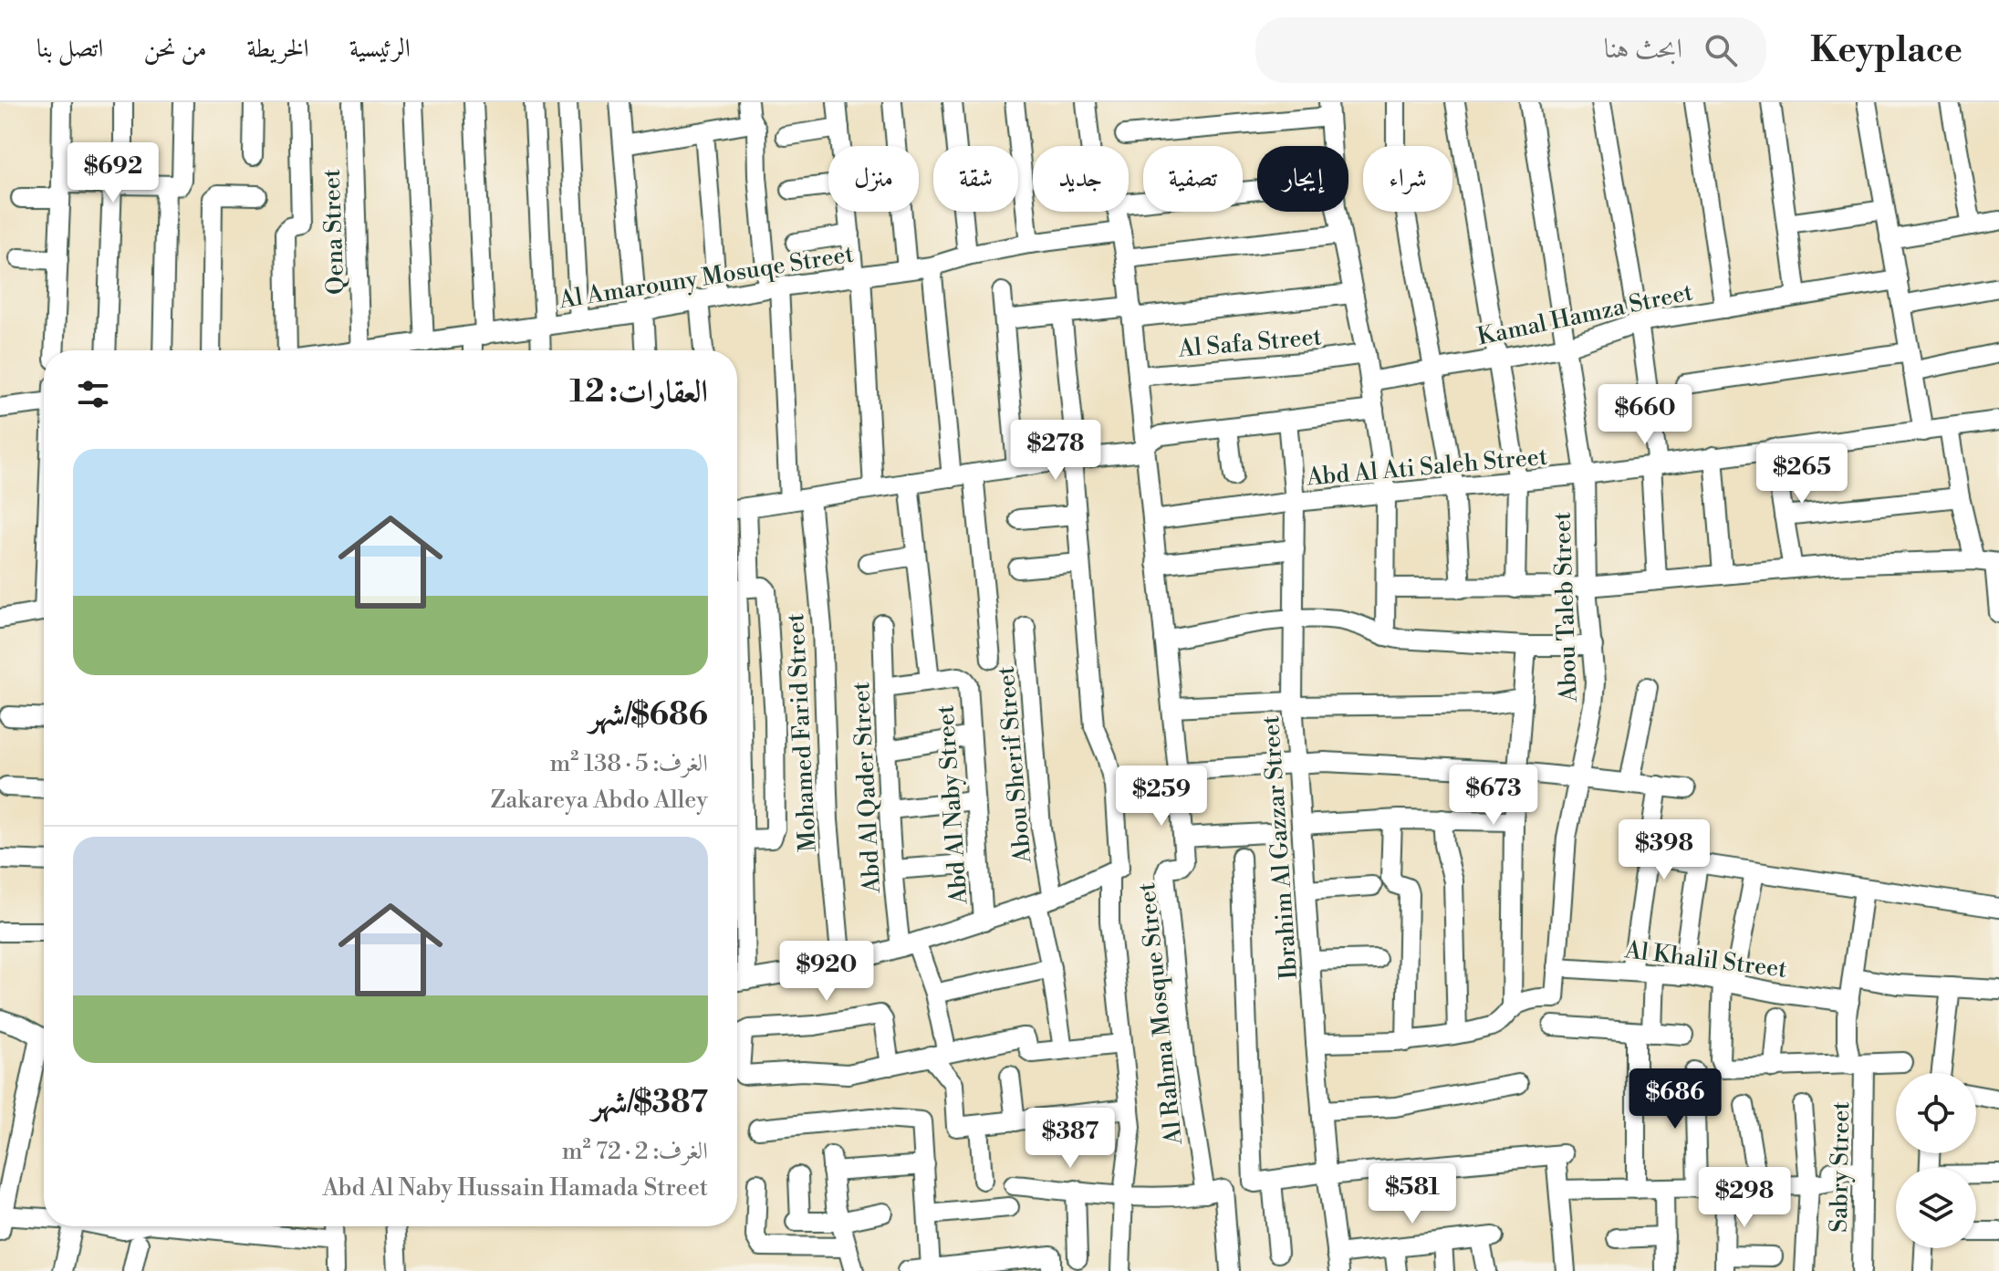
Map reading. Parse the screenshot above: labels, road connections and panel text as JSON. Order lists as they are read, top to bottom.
{
  "streets": {
    "street": [
      "Qena Street",
      "Al Amarouny Mosuqe Street",
      "Kamal Hamza Street",
      "Al Safa Street",
      "Abd Al Ati Saleh Street",
      "Abou Taleb Street",
      "Mohamed Farid Street",
      "Abou Sherif Street",
      "Abd Al Qader Street",
      "Abd Al Naby Street",
      "Ibrahim Al Gazzar Street",
      "Al Khalil Street",
      "Al Rahma Mosque Street",
      "Sabry Street"
    ]
  },
  "crossings": [
    ["Al Amarouny Mosuqe Street", "Al Rahma Mosque Street"],
    ["Kamal Hamza Street", "Abou Taleb Street"],
    ["Al Safa Street", "Al Rahma Mosque Street"],
    ["Abd Al Ati Saleh Street", "Abou Taleb Street"],
    ["Abd Al Ati Saleh Street", "Ibrahim Al Gazzar Street"],
    ["Abd Al Ati Saleh Street", "Al Rahma Mosque Street"],
    ["Abou Taleb Street", "Al Khalil Street"],
    ["Abd Al Qader Street", "Abd Al Naby Street"],
    ["Al Khalil Street", "Sabry Street"]
  ],
  "page": {
    "header": "Keyplace",
    "search": "ابحث هنا",
    "nav": [
      "الرئيسية",
      "الخريطة",
      "من نحن",
      "اتصل بنا"
    ],
    "price": [
      "$692",
      "$660",
      "$278",
      "$265",
      "$673",
      "$259",
      "$398",
      "$920",
      "$686",
      "$387",
      "$581",
      "$298"
    ],
    "chip": [
      "شراء",
      "إيجار",
      "تصفية",
      "جديد",
      "شقة",
      "منزل"
    ],
    "heading": "العقارات: 12",
    "list": [
      {
        "name": "$686/شهر",
        "note": "الغرف: 5 · 138 m² · Zakareya Abdo Alley"
      },
      {
        "name": "$387/شهر",
        "note": "الغرف: 2 · 72 m² · Abd Al Naby Hussain Hamada Street"
      }
    ]
  }
}
